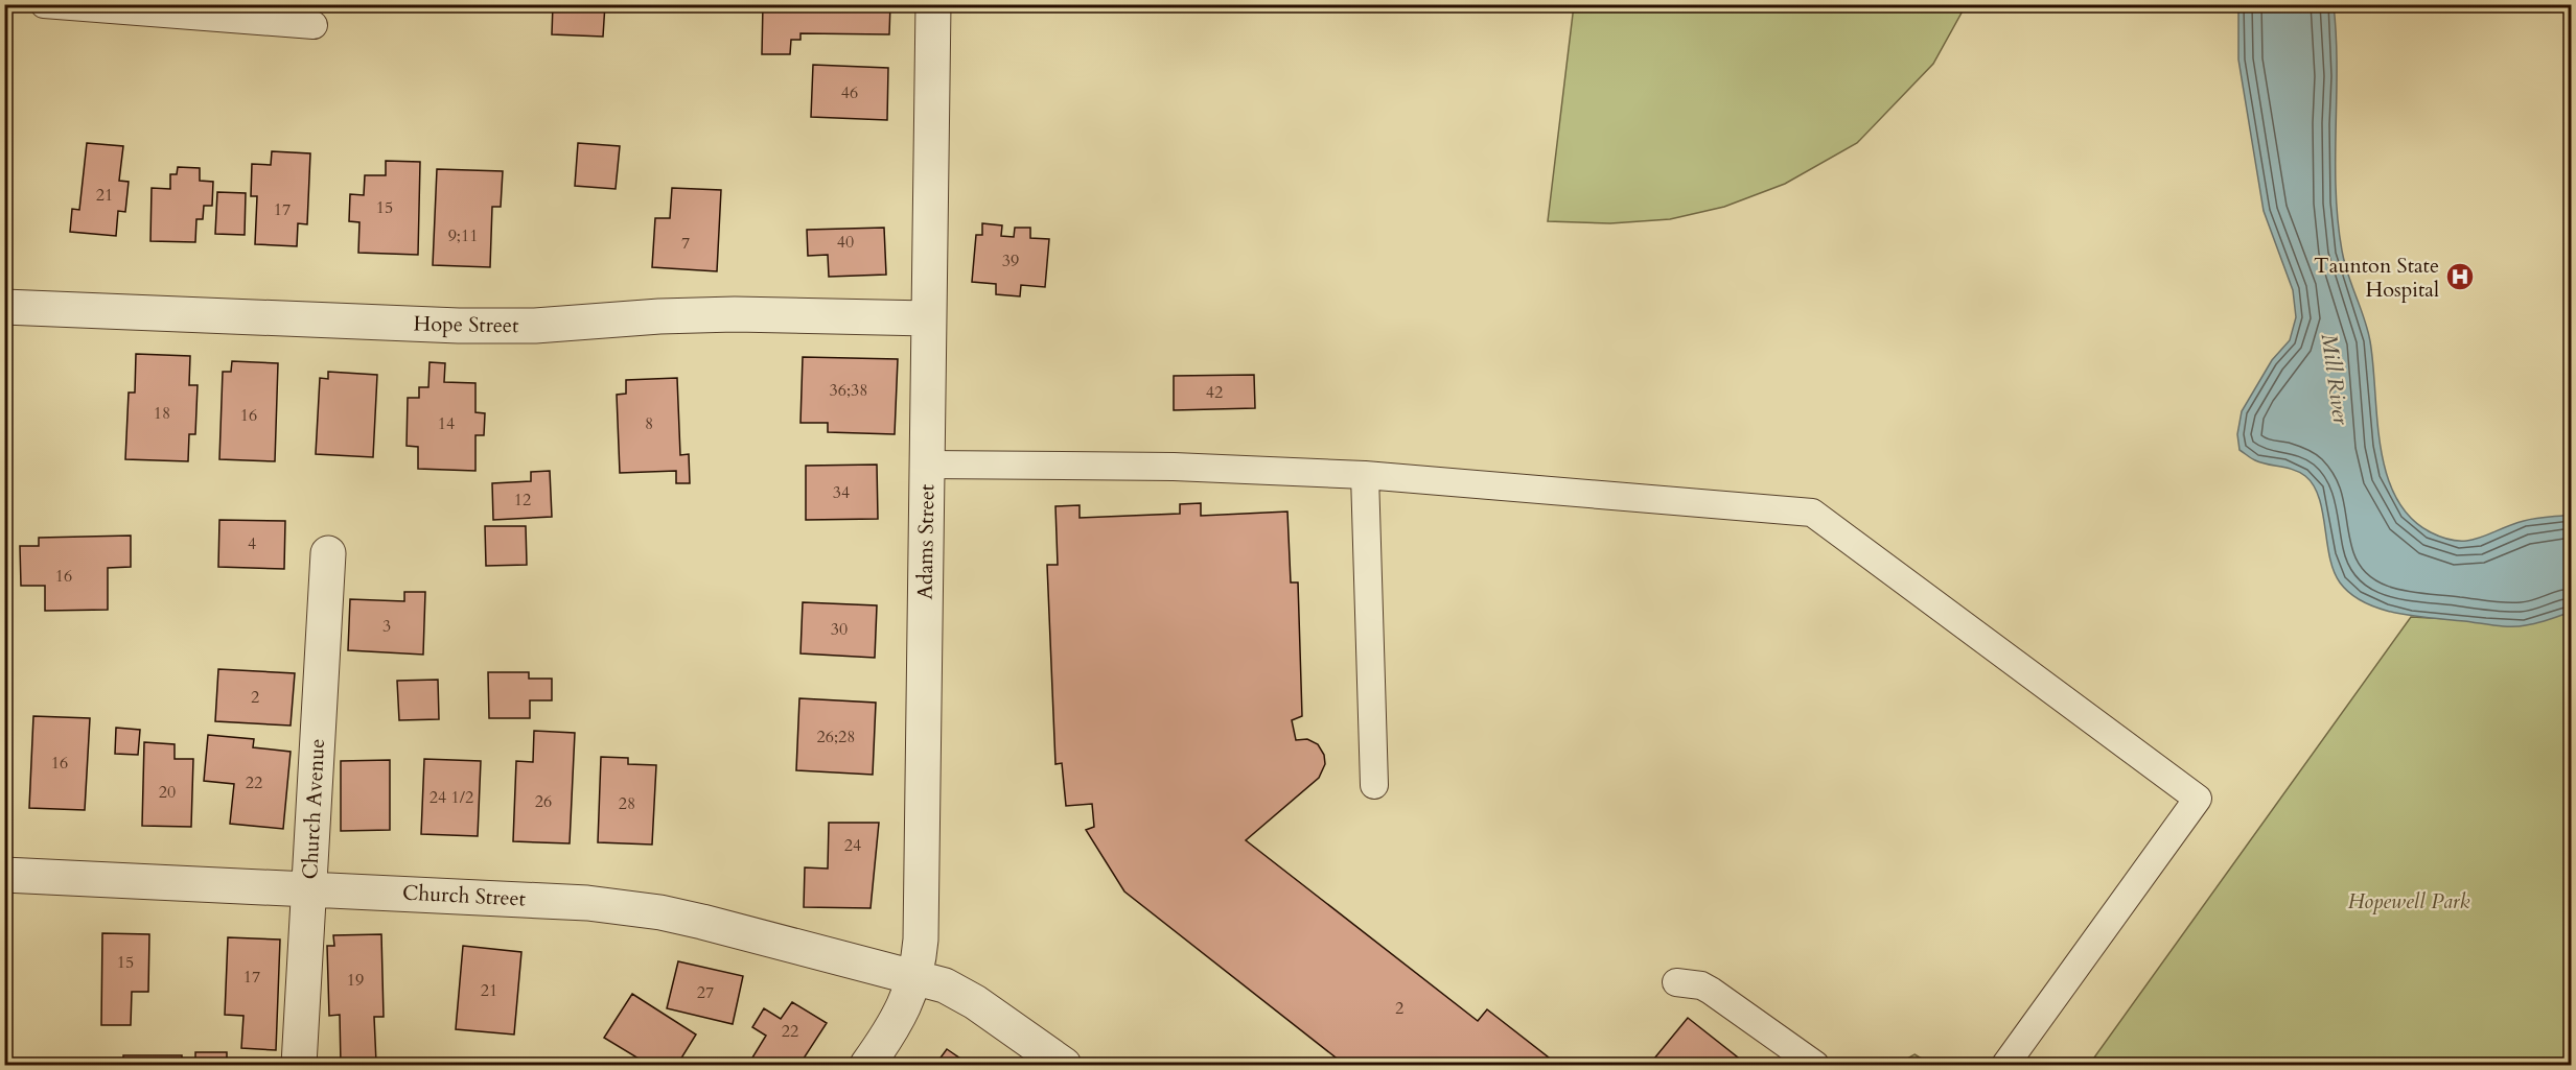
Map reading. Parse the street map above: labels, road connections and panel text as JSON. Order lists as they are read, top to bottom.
{
  "streets": {
    "street": [
      "Hope Street",
      "Adams Street",
      "Church Avenue",
      "Church Street"
    ]
  },
  "crossings": [
    ["Hope Street", "Adams Street"],
    ["Adams Street", "Church Street"],
    ["Church Avenue", "Church Street"]
  ],
  "water": ["Mill River"],
  "parks": ["Hopewell Park"],
  "places": {
    "hospital": ["Taunton State Hospital"]
  },
  "house_numbers": [
    "46",
    "21",
    "15",
    "17",
    "9;11",
    "40",
    "7",
    "39",
    "36;38",
    "42",
    "18",
    "16",
    "14",
    "8",
    "34",
    "12",
    "4",
    "16",
    "3",
    "30",
    "2",
    "26;28",
    "16",
    "22",
    "20",
    "24 1/2",
    "26",
    "28",
    "24",
    "15",
    "17",
    "19",
    "21",
    "27",
    "2",
    "22"
  ]
}
